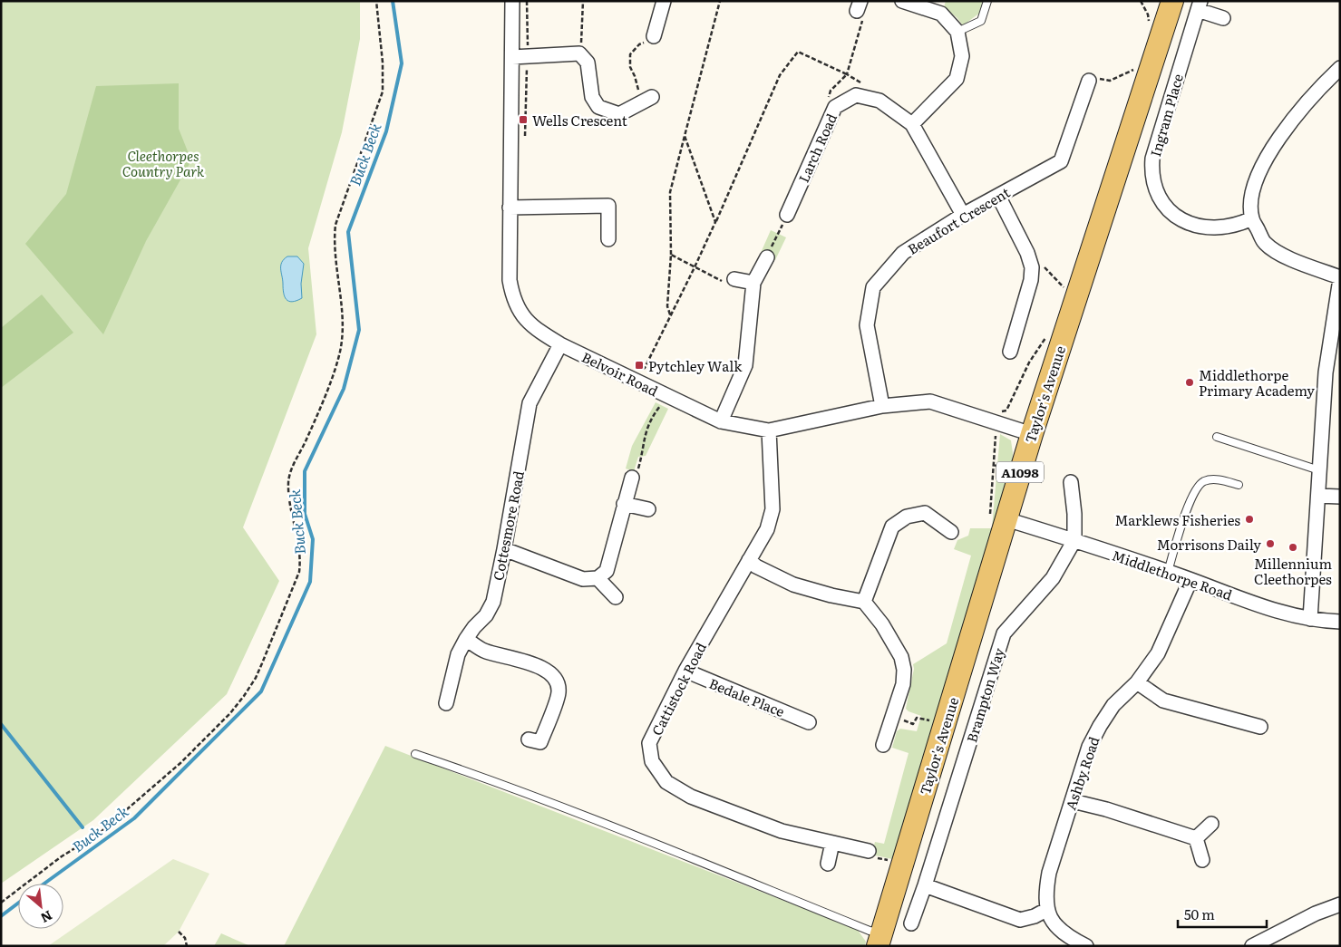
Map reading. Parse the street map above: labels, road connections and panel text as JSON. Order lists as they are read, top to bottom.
{
  "streets": {
    "main road": ["Taylor's Avenue", "A1098"],
    "street": [
      "Ingram Place",
      "Larch Road",
      "Beaufort Crescent",
      "Belvoir Road",
      "Cottesmore Road",
      "Middlethorpe Road",
      "Cattistock Road",
      "Brampton Way",
      "Bedale Place",
      "Ashby Road"
    ]
  },
  "crossings": [
    ["Larch Road", "Beaufort Crescent"],
    ["Beaufort Crescent", "Belvoir Road"],
    ["Belvoir Road", "Taylor's Avenue"],
    ["Belvoir Road", "Cottesmore Road"],
    ["Belvoir Road", "Cattistock Road"],
    ["Taylor's Avenue", "Middlethorpe Road"],
    ["Middlethorpe Road", "Brampton Way"],
    ["Middlethorpe Road", "Ashby Road"],
    ["Cattistock Road", "Bedale Place"]
  ],
  "water": ["Buck Beck"],
  "parks": ["Cleethorpes Country Park"],
  "places": {
    "transit": ["Wells Crescent", "Pytchley Walk"],
    "other": [
      "Middlethorpe Primary Academy",
      "Marklews Fisheries",
      "Morrisons Daily",
      "Millennium Cleethorpes"
    ]
  },
  "scale_bar": "50 m",
  "north": "bottom right"
}
